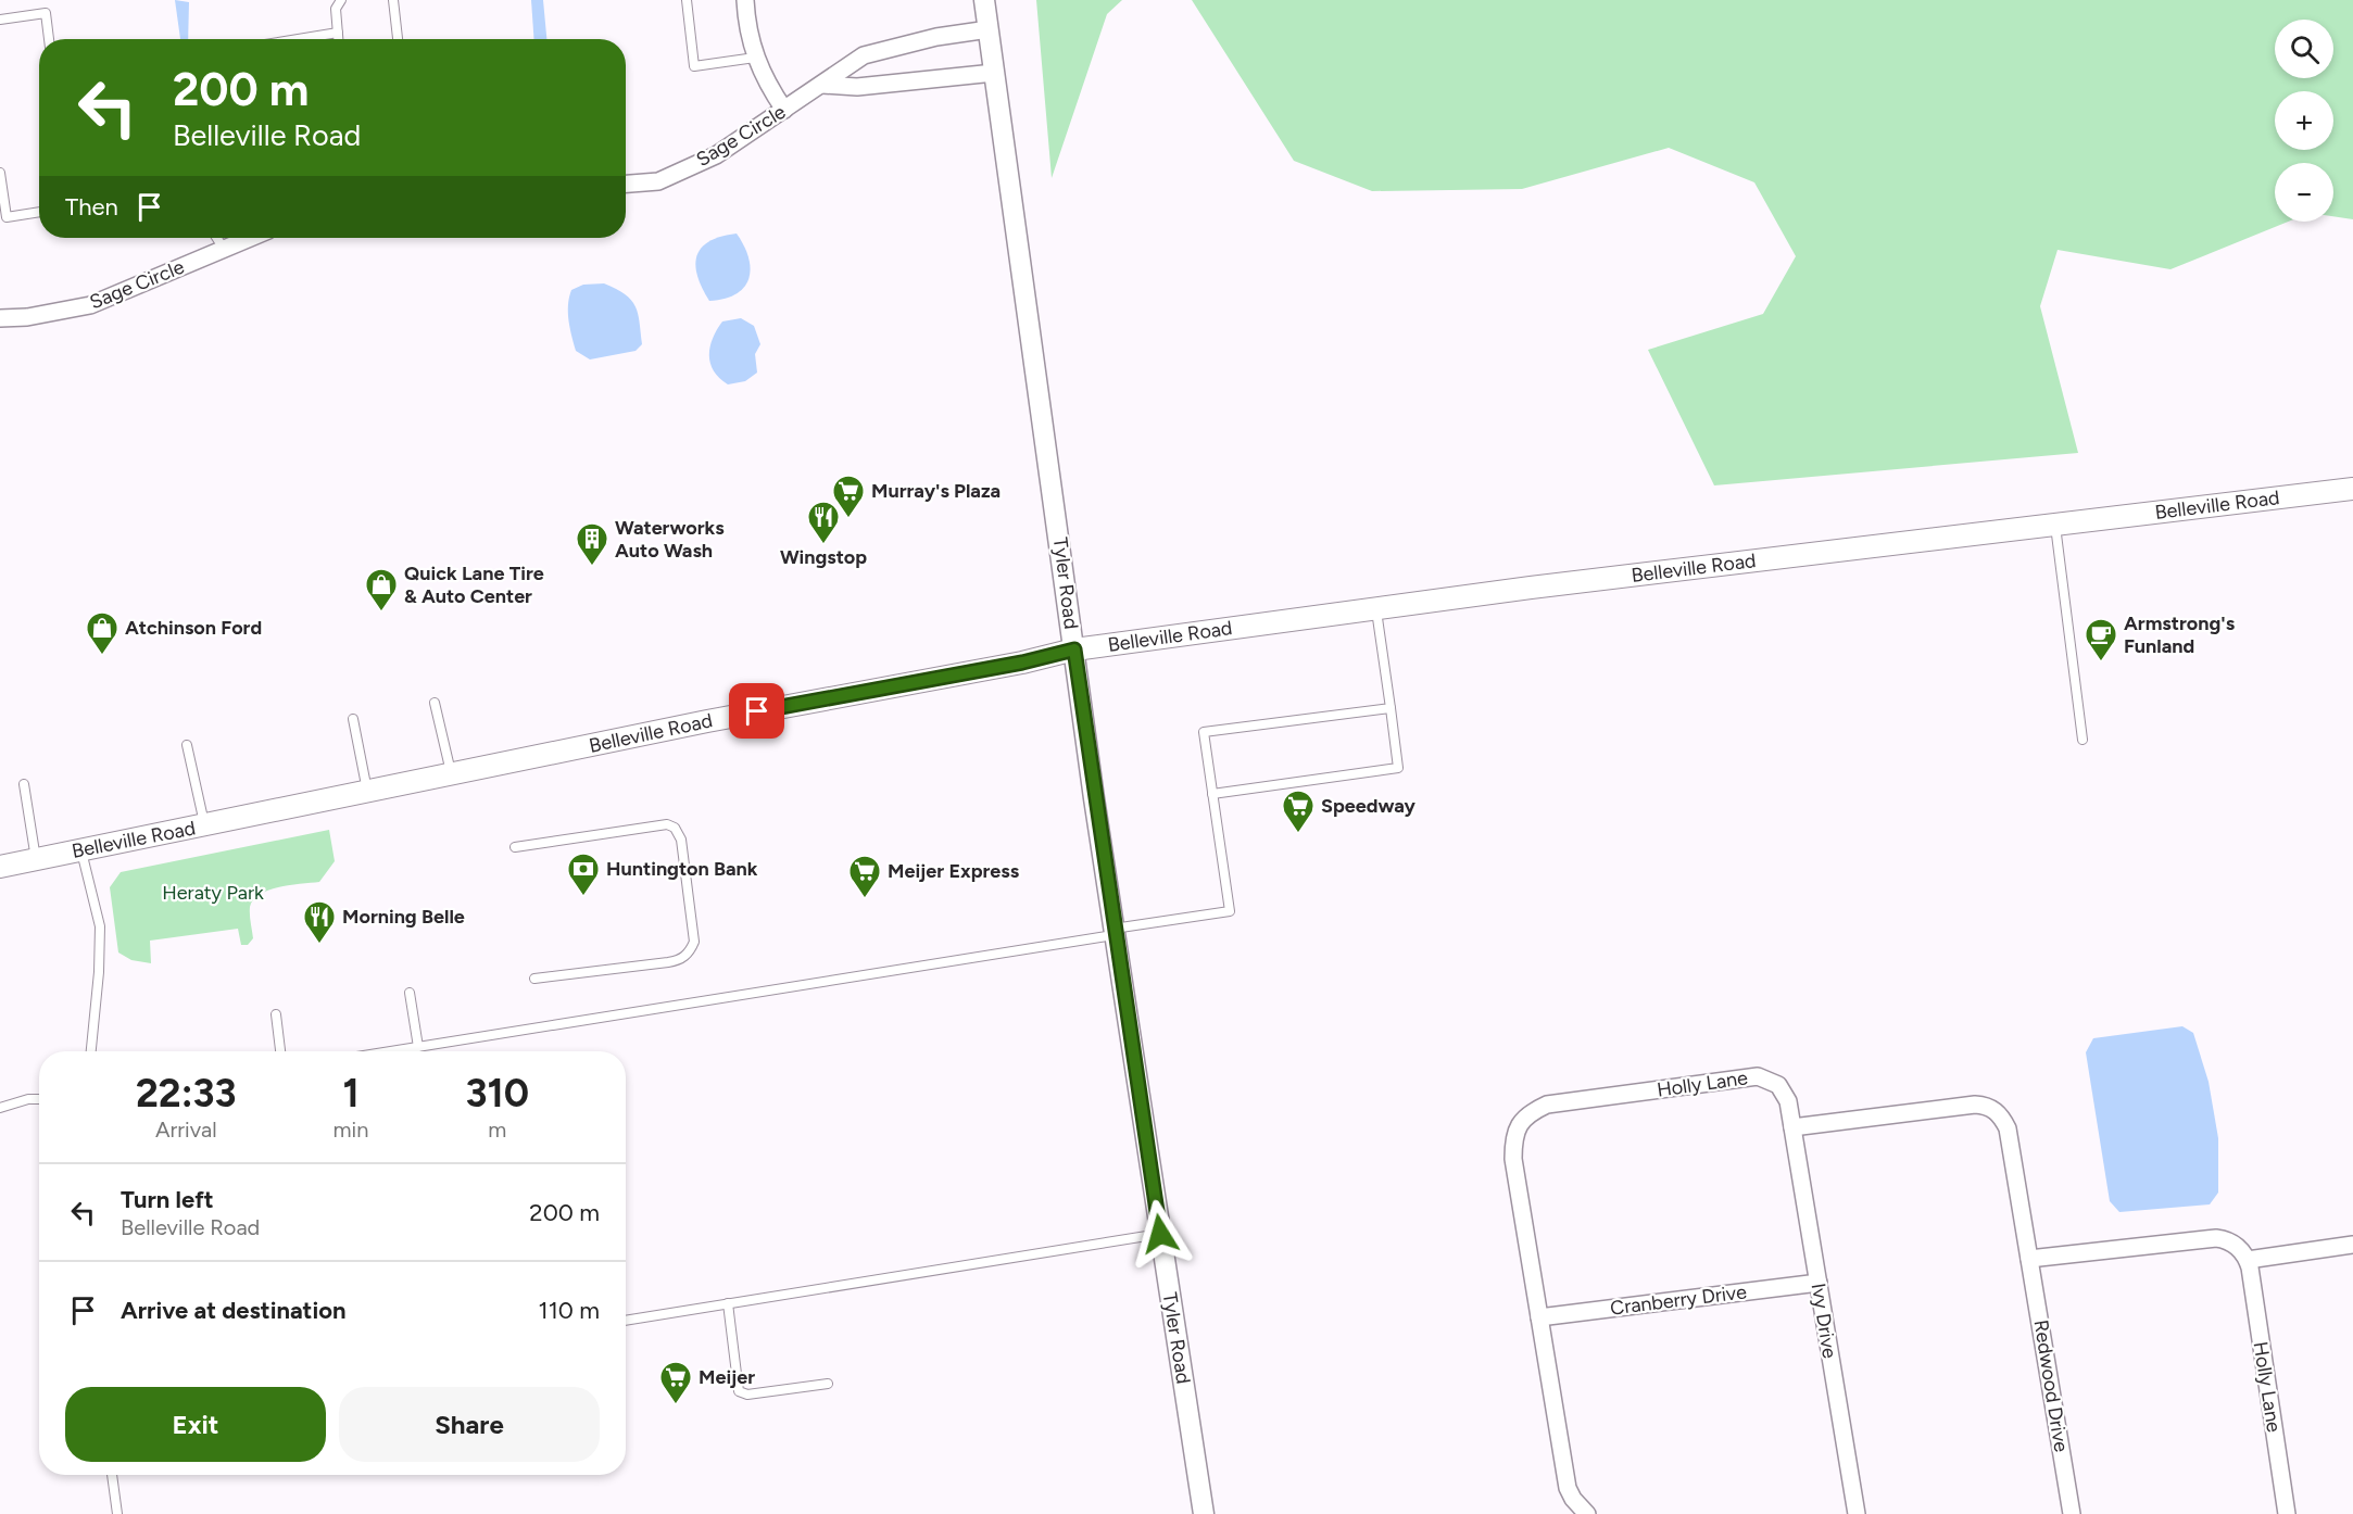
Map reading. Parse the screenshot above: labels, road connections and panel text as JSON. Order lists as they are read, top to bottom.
{
  "streets": {
    "main road": ["Belleville Road"],
    "street": [
      "Sage Circle",
      "Tyler Road",
      "Holly Lane",
      "Cranberry Drive",
      "Ivy Drive",
      "Redwood Drive"
    ]
  },
  "crossings": [
    ["Sage Circle", "Tyler Road"],
    ["Belleville Road", "Tyler Road"],
    ["Holly Lane", "Cranberry Drive"],
    ["Holly Lane", "Ivy Drive"],
    ["Cranberry Drive", "Ivy Drive"]
  ],
  "parks": ["Heraty Park"],
  "places": {
    "supermarket": [
      "Murray's Plaza",
      "Speedway",
      "Meijer Express",
      "Meijer"
    ],
    "restaurant": ["Wingstop", "Morning Belle"],
    "building": ["Waterworks Auto Wash"],
    "shop": ["Quick Lane Tire & Auto Center", "Atchinson Ford"],
    "cafe": ["Armstrong's Funland"],
    "bank": ["Huntington Bank"]
  },
  "page": {
    "map_buttons": ["+", "−"],
    "turn": ["200 m", "Belleville Road"],
    "then": "Then",
    "eta": [
      "22:33",
      "Arrival",
      "1",
      "min",
      "310",
      "m"
    ],
    "list": [
      {
        "name": "Turn left",
        "note": "Belleville Road",
        "value": "200 m"
      },
      {
        "name": "Arrive at destination",
        "value": "110 m"
      }
    ],
    "buttons": ["Exit", "Share"]
  }
}
